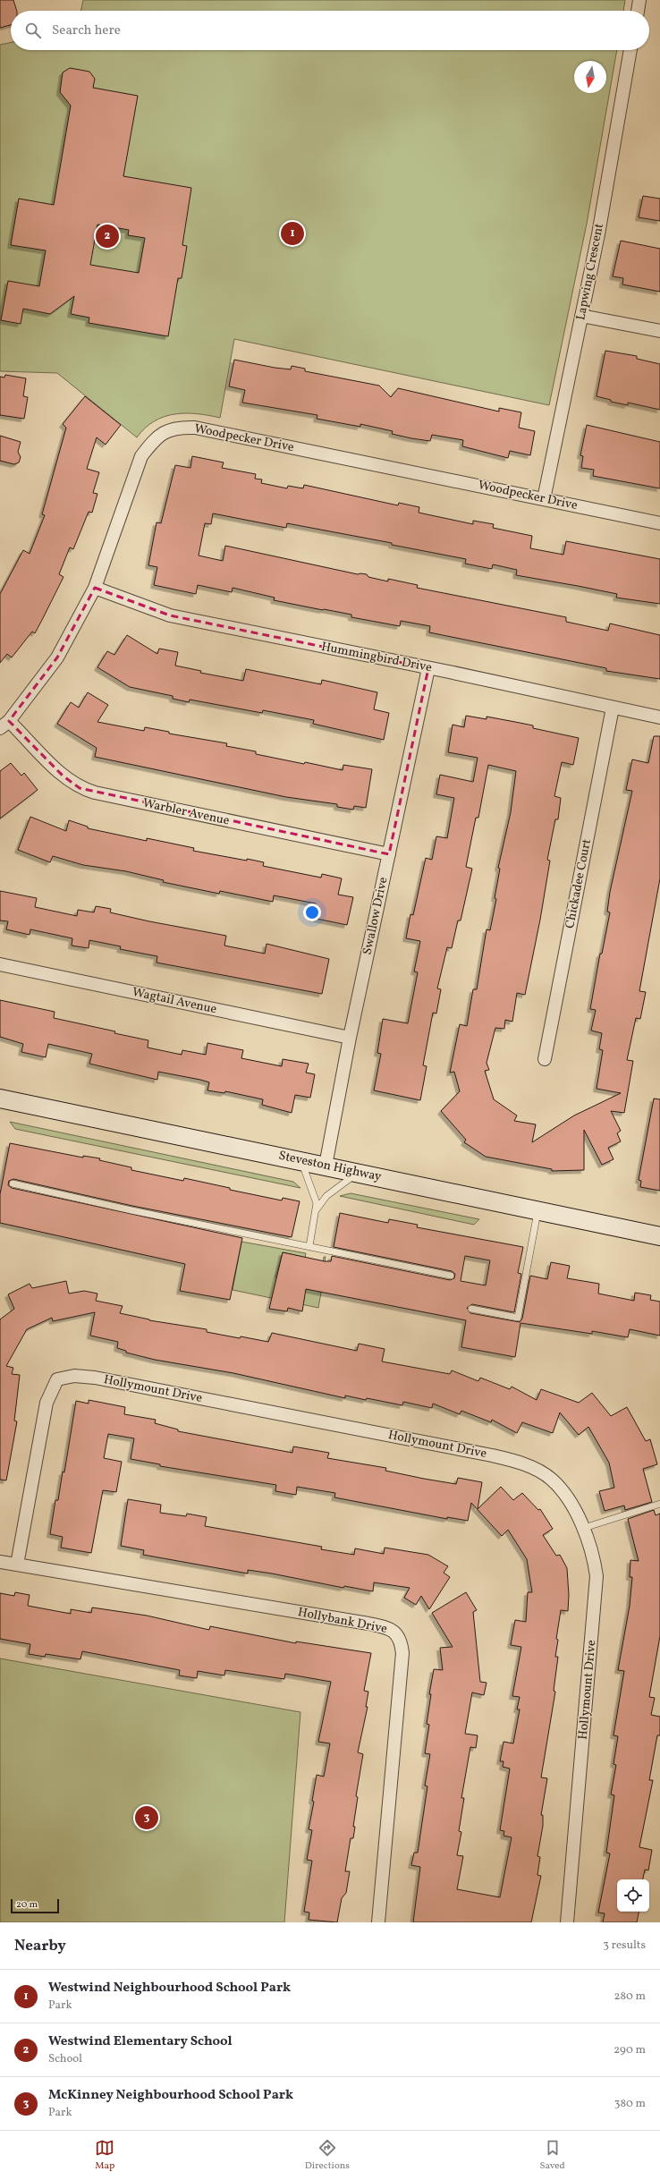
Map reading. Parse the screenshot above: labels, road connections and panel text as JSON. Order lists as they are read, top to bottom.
{
  "streets": {
    "main road": ["Steveston Highway"],
    "street": [
      "Lapwing Crescent",
      "Woodpecker Drive",
      "Hummingbird Drive",
      "Warbler Avenue",
      "Chickadee Court",
      "Swallow Drive",
      "Wagtail Avenue",
      "Hollymount Drive",
      "Hollybank Drive"
    ]
  },
  "crossings": [
    ["Lapwing Crescent", "Woodpecker Drive"],
    ["Woodpecker Drive", "Hummingbird Drive"],
    ["Woodpecker Drive", "Warbler Avenue"],
    ["Hummingbird Drive", "Chickadee Court"],
    ["Hummingbird Drive", "Swallow Drive"],
    ["Warbler Avenue", "Swallow Drive"],
    ["Swallow Drive", "Wagtail Avenue"],
    ["Swallow Drive", "Steveston Highway"],
    ["Hollymount Drive", "Hollybank Drive"]
  ],
  "scale_bar": "20 m",
  "north": "bottom",
  "page": {
    "search": "Search here",
    "pins": ["1", "2", "3"],
    "scale": "20 m",
    "heading": ["Nearby", "3 results"],
    "list": [
      {
        "mark": "1",
        "name": "Westwind Neighbourhood School Park",
        "note": "Park",
        "value": "280 m"
      },
      {
        "mark": "2",
        "name": "Westwind Elementary School",
        "note": "School",
        "value": "290 m"
      },
      {
        "mark": "3",
        "name": "McKinney Neighbourhood School Park",
        "note": "Park",
        "value": "380 m"
      }
    ],
    "nav": ["Map", "Directions", "Saved"]
  }
}
